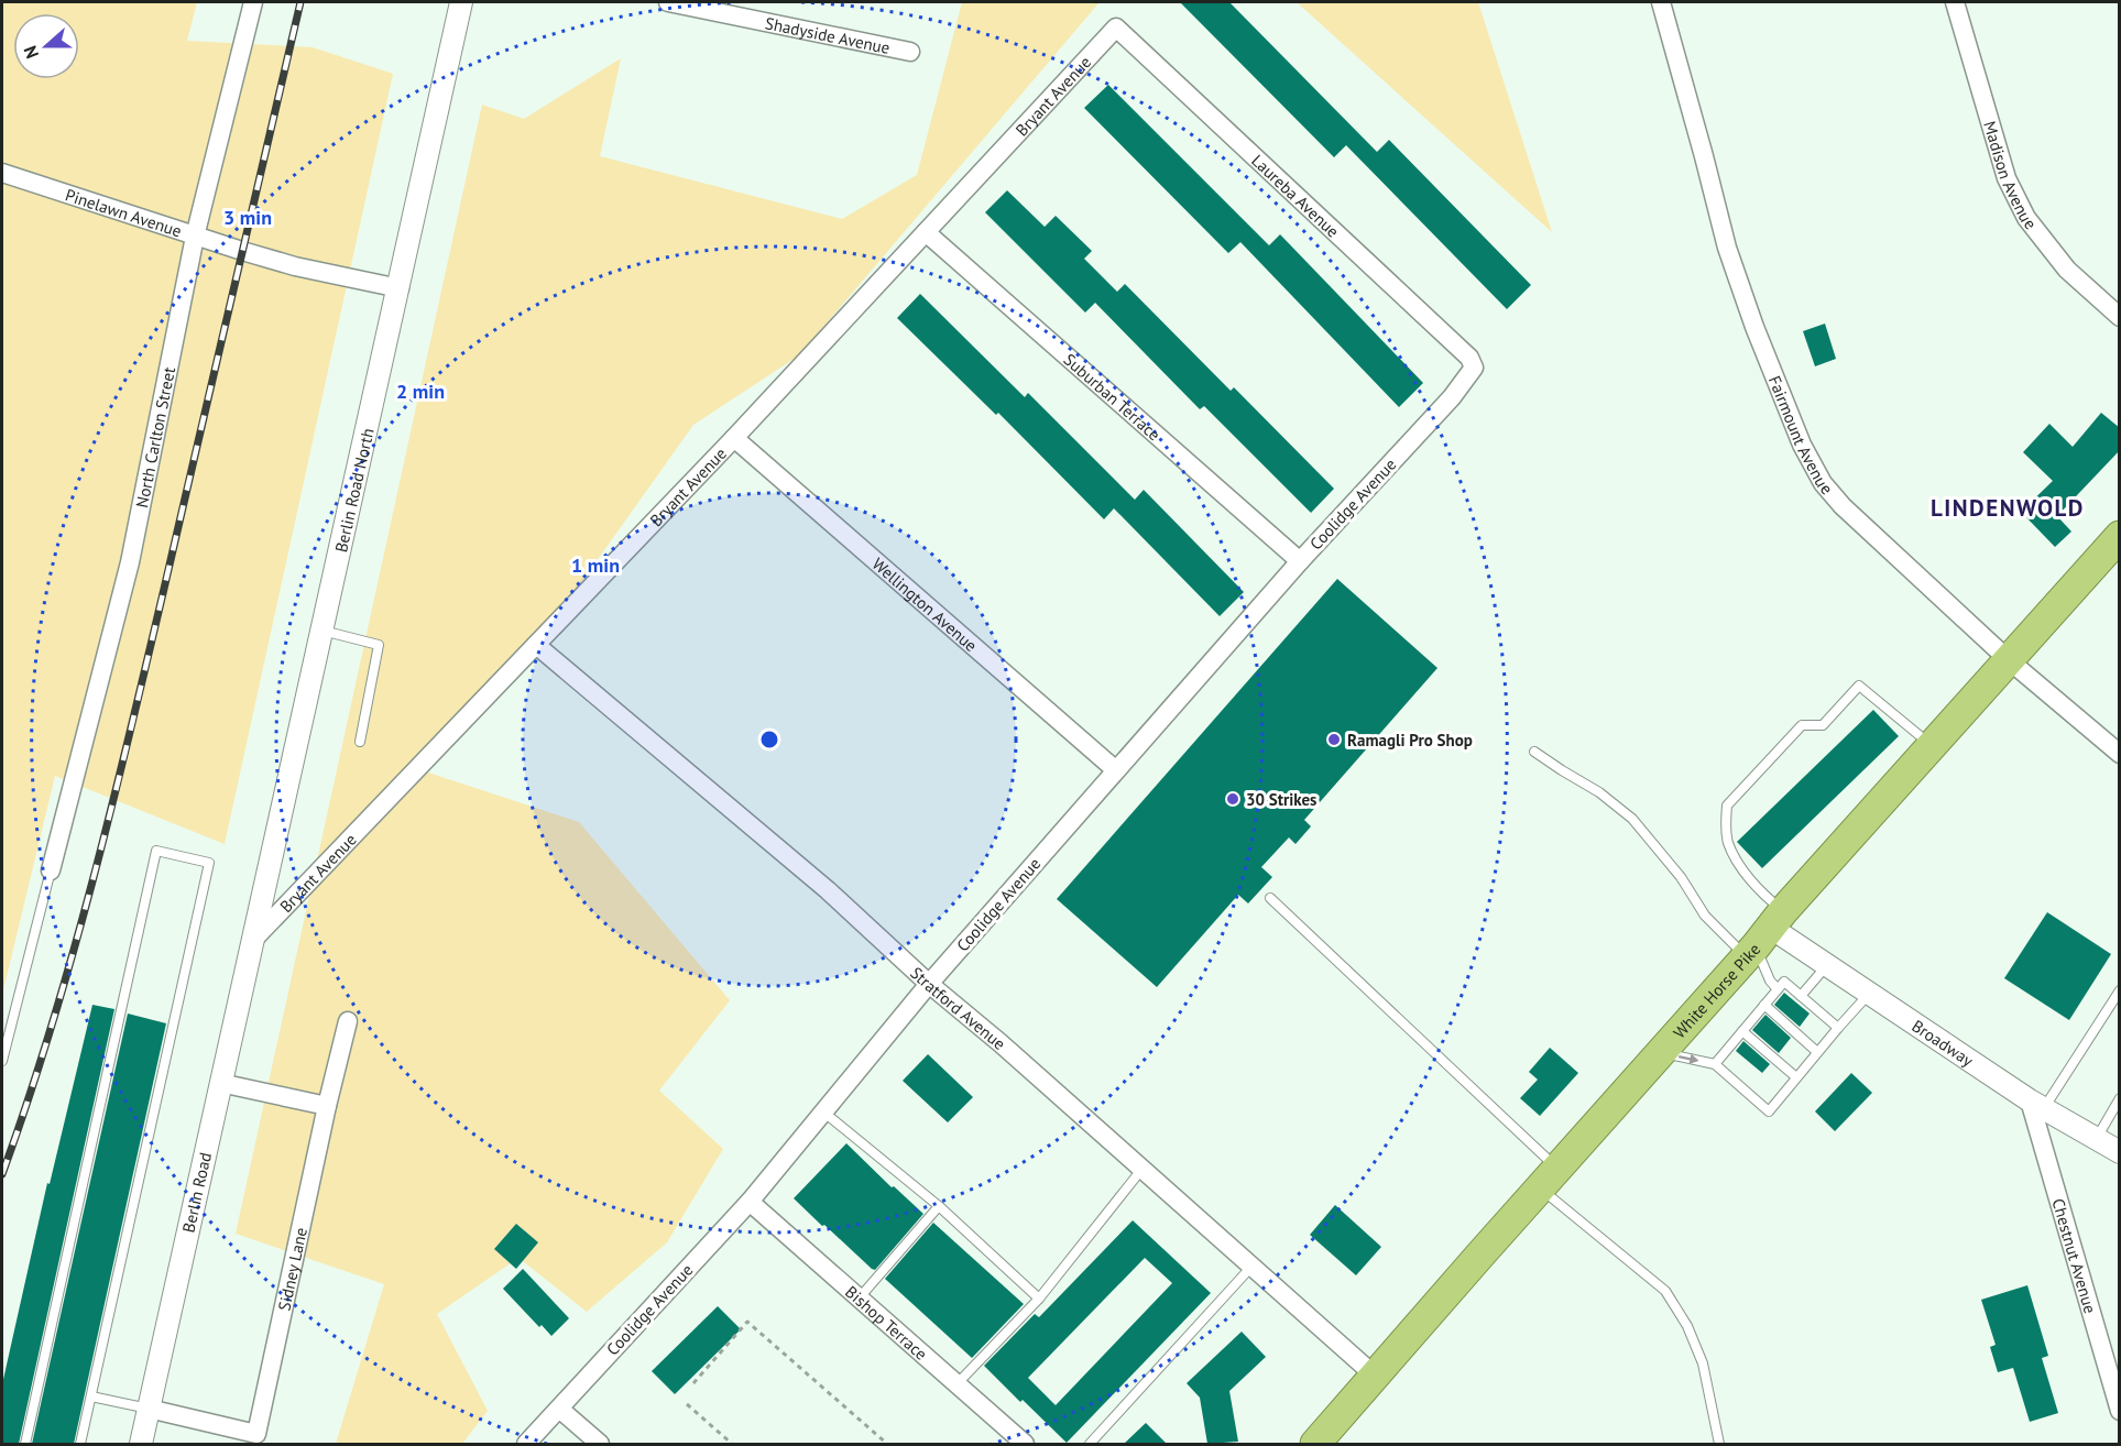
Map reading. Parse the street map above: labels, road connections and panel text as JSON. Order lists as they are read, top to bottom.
{
  "streets": {
    "highway": ["White Horse Pike"],
    "street": [
      "Shadyside Avenue",
      "Bryant Avenue",
      "Madison Avenue",
      "Laureba Avenue",
      "Pinelawn Avenue",
      "Suburban Terrace",
      "Fairmount Avenue",
      "North Carlton Street",
      "Berlin Road North",
      "Coolidge Avenue",
      "Wellington Avenue",
      "Stratford Avenue",
      "Broadway",
      "Berlin Road",
      "Chestnut Avenue",
      "Sidney Lane",
      "Bishop Terrace"
    ]
  },
  "crossings": [
    ["Bryant Avenue", "Laureba Avenue"],
    ["Bryant Avenue", "Suburban Terrace"],
    ["Bryant Avenue", "Berlin Road North"],
    ["Bryant Avenue", "Wellington Avenue"],
    ["Bryant Avenue", "Stratford Avenue"],
    ["Bryant Avenue", "Berlin Road"],
    ["Laureba Avenue", "Coolidge Avenue"],
    ["Pinelawn Avenue", "North Carlton Street"],
    ["Pinelawn Avenue", "Berlin Road North"],
    ["Suburban Terrace", "Coolidge Avenue"],
    ["Fairmount Avenue", "White Horse Pike"],
    ["Berlin Road North", "Berlin Road"],
    ["Coolidge Avenue", "Wellington Avenue"],
    ["Coolidge Avenue", "Stratford Avenue"],
    ["Coolidge Avenue", "Bishop Terrace"],
    ["White Horse Pike", "Stratford Avenue"],
    ["White Horse Pike", "Broadway"],
    ["Broadway", "Chestnut Avenue"],
    ["Berlin Road", "Sidney Lane"]
  ],
  "districts": ["LINDENWOLD"],
  "places": ["Ramagli Pro Shop", "30 Strikes"],
  "north": "left",
  "rings": ["3 min", "2 min", "1 min"]
}
